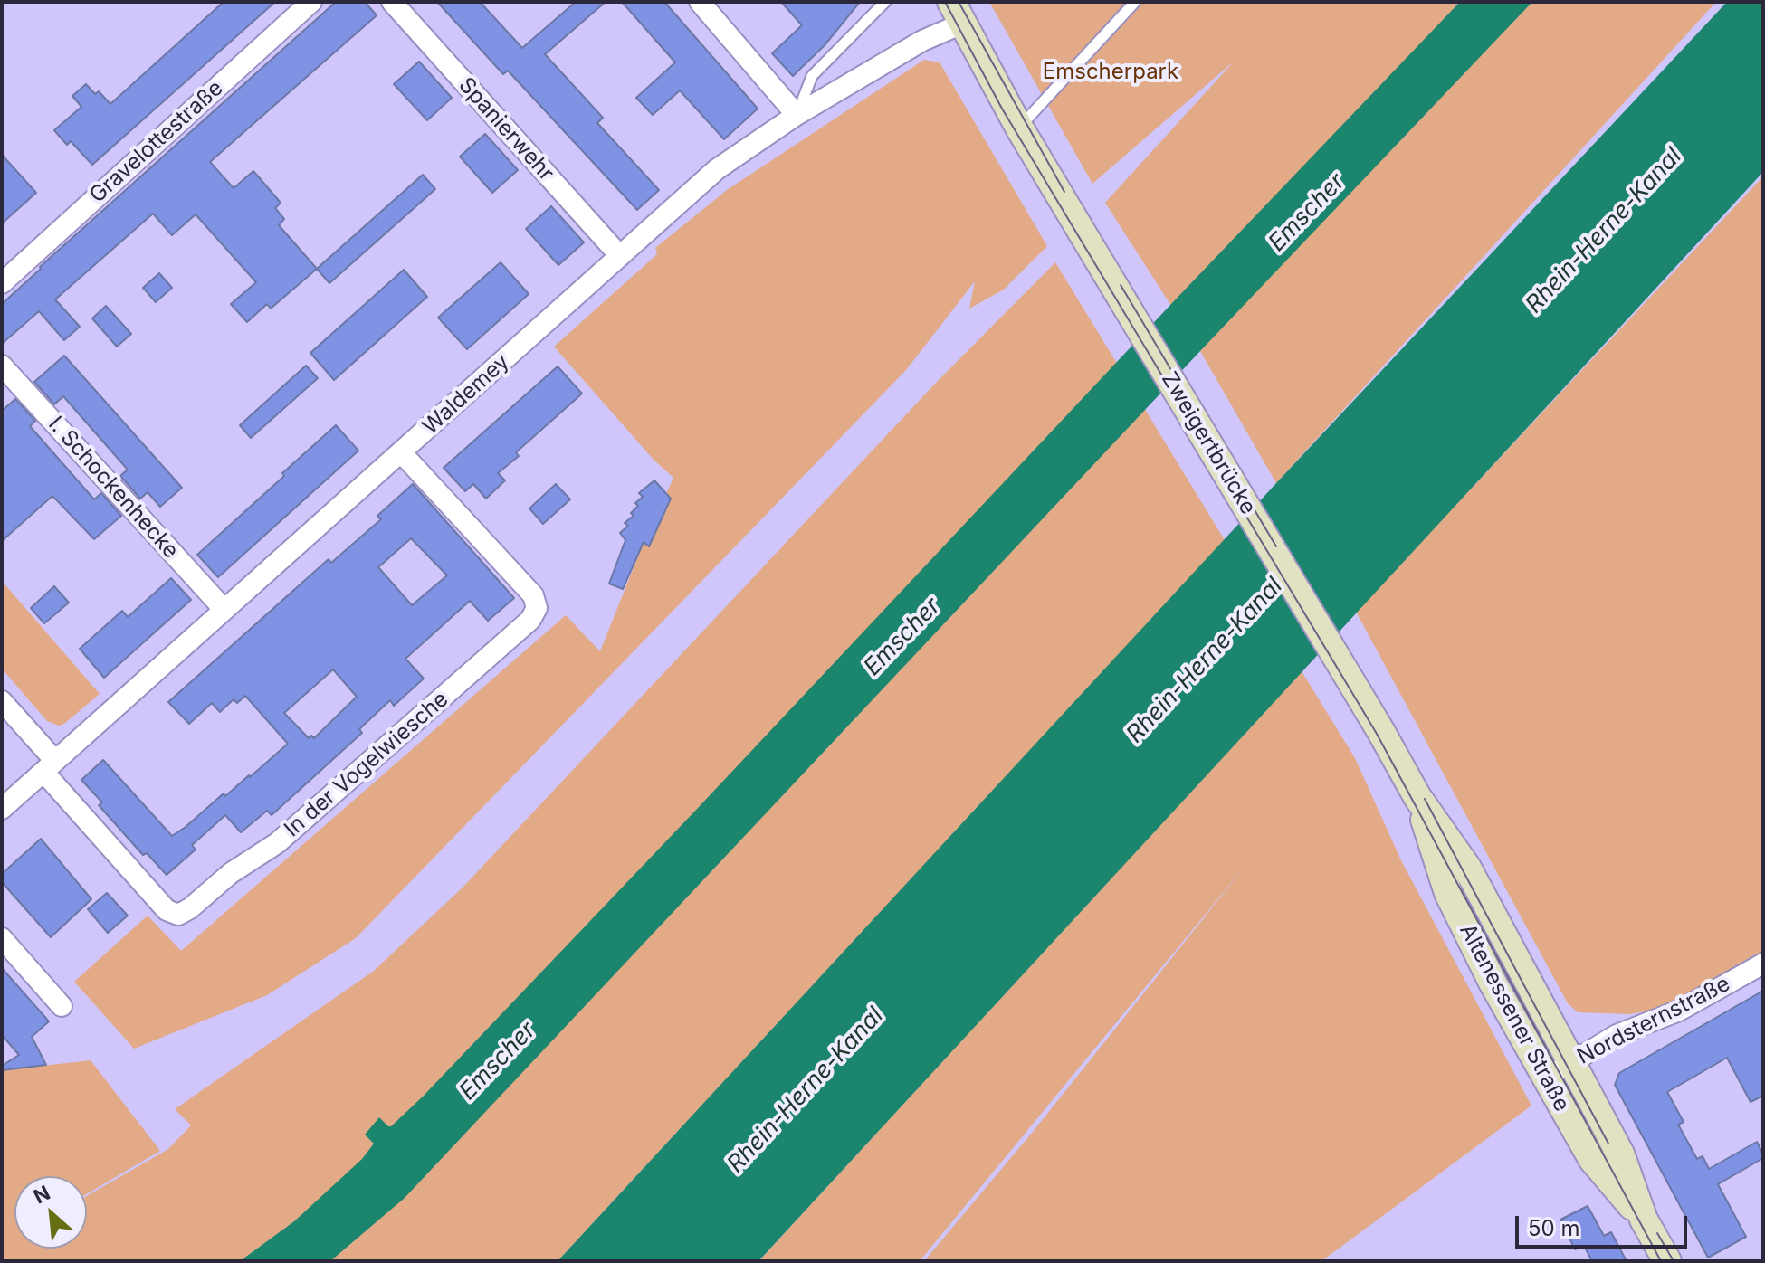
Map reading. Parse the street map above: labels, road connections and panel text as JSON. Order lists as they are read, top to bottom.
{
  "streets": {
    "main road": ["Zweigertbrücke", "Altenessener Straße"],
    "street": [
      "Spanierwehr",
      "Gravelottestraße",
      "Waldemey",
      "I. Schockenhecke",
      "In der Vogelwiesche",
      "Nordsternstraße"
    ]
  },
  "crossings": [
    ["Spanierwehr", "Waldemey"],
    ["Waldemey", "I. Schockenhecke"],
    ["Waldemey", "In der Vogelwiesche"],
    ["Zweigertbrücke", "Altenessener Straße"],
    ["Altenessener Straße", "Nordsternstraße"]
  ],
  "water": ["Emscher", "Rhein-Herne-Kanal"],
  "parks": ["Emscherpark"],
  "scale_bar": "50 m",
  "north": "top left"
}
